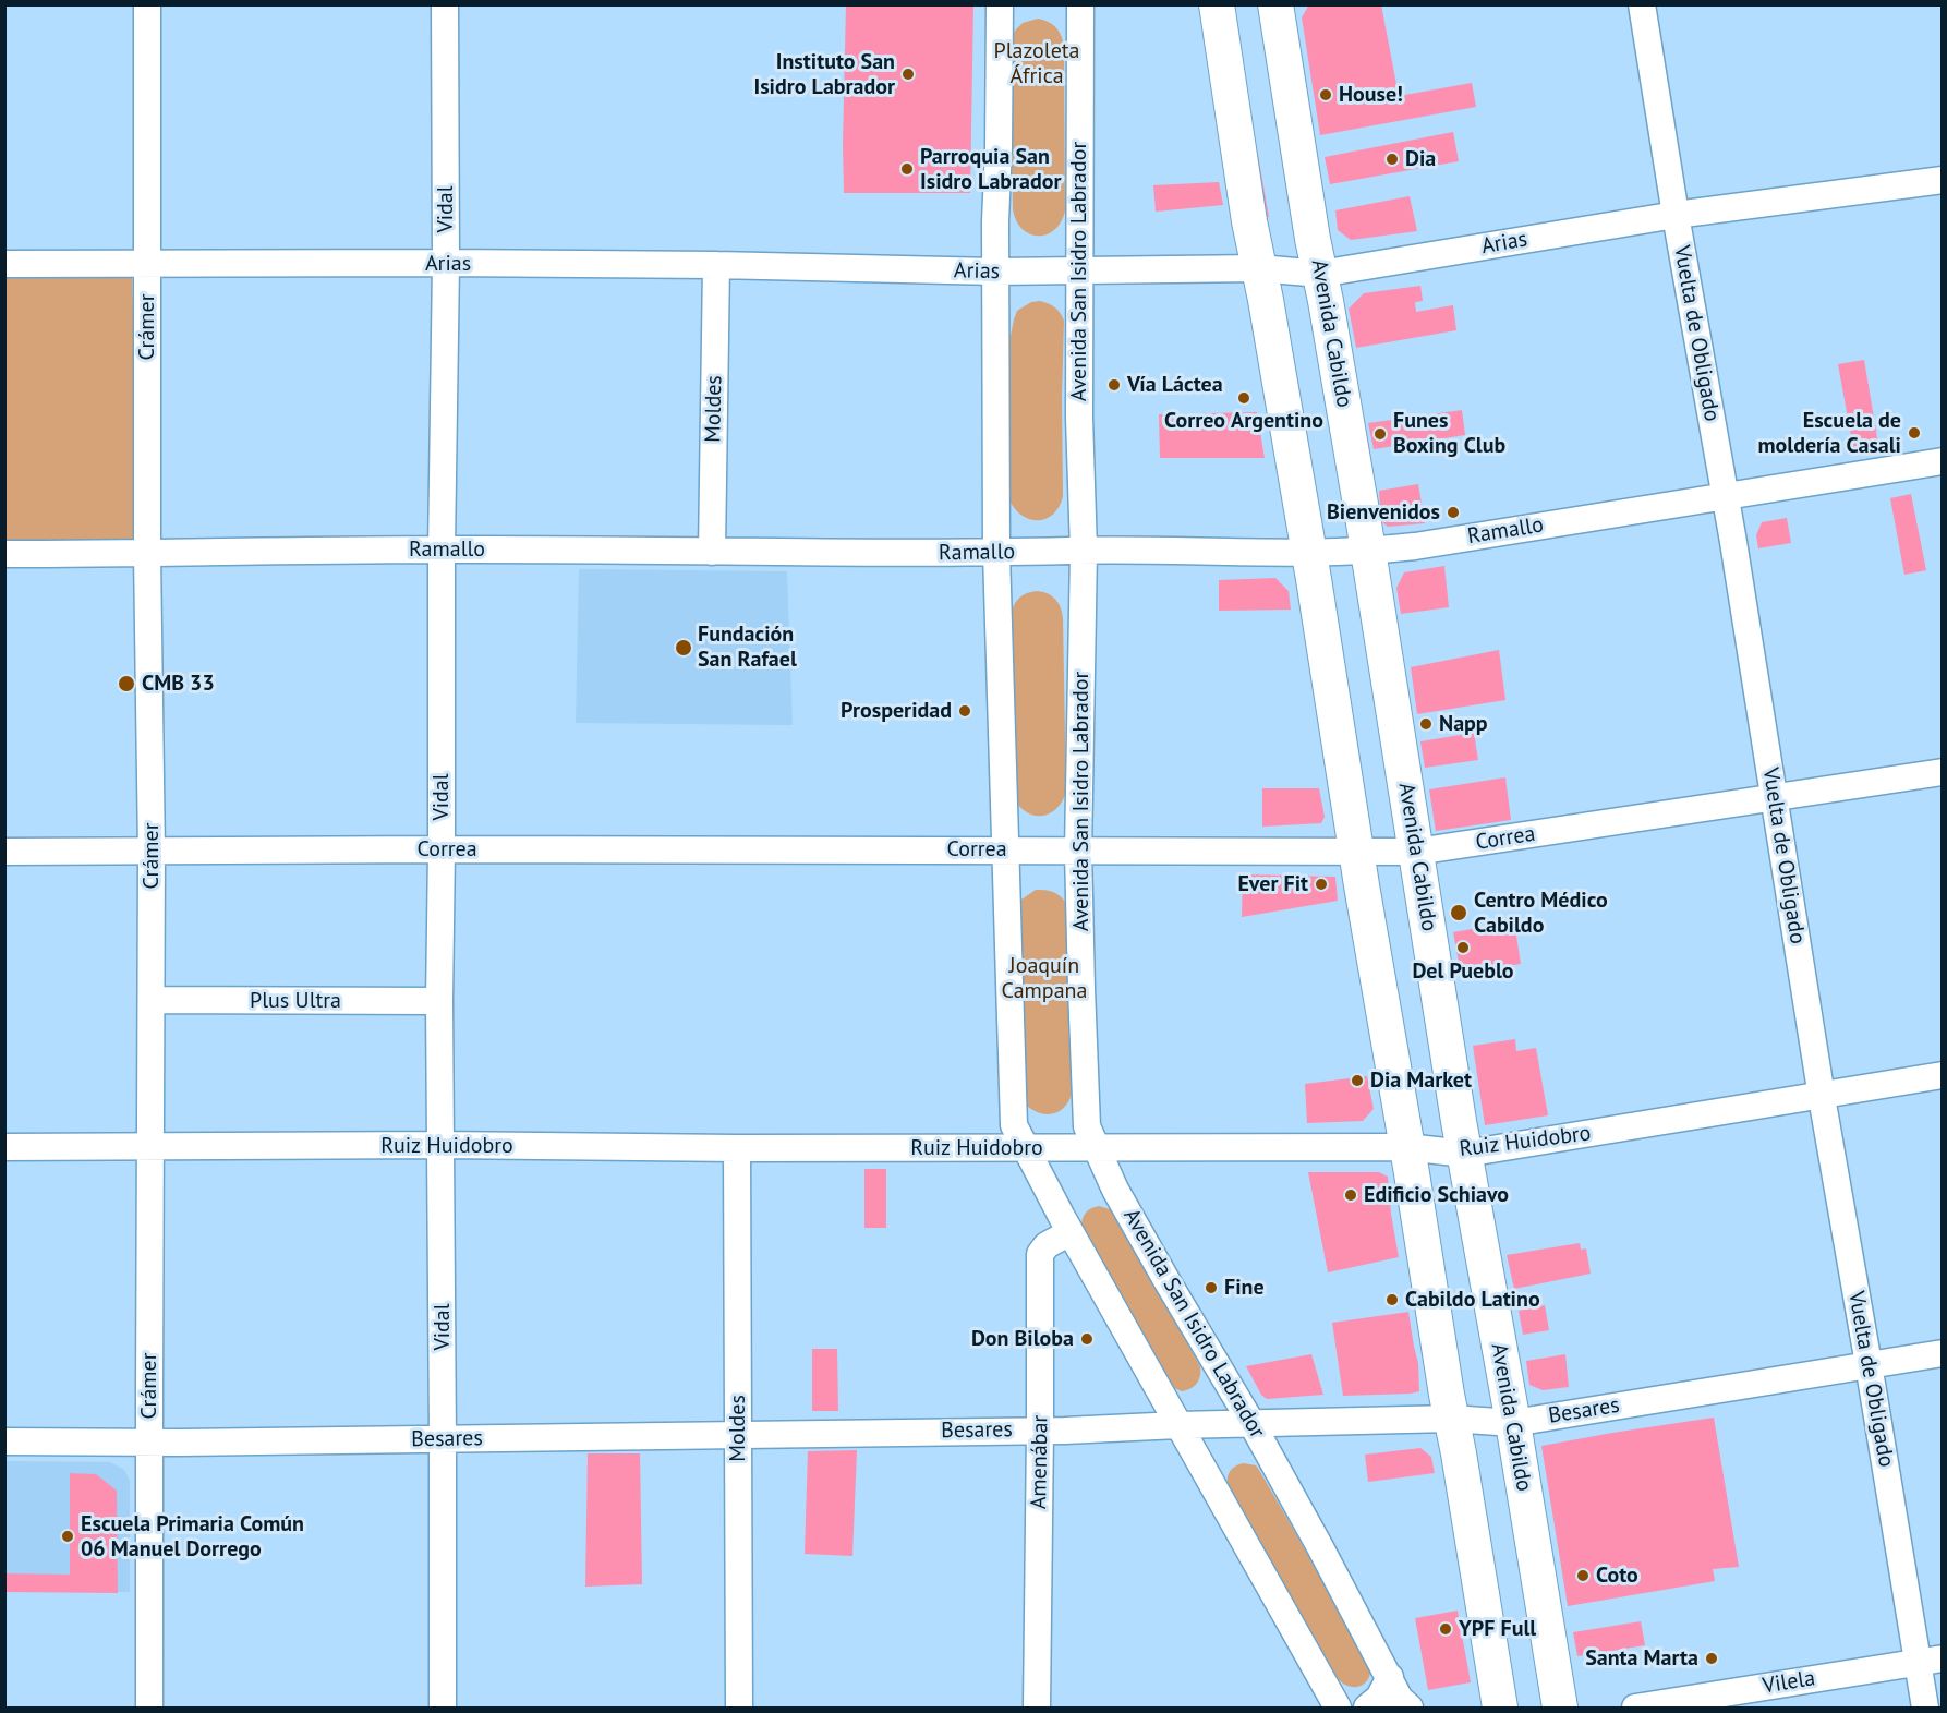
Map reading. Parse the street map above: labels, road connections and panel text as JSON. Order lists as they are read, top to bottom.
{
  "streets": {
    "main road": ["Avenida Cabildo"],
    "street": [
      "Vidal",
      "Arias",
      "Avenida San Isidro Labrador",
      "Crámer",
      "Vuelta de Obligado",
      "Moldes",
      "Ramallo",
      "Correa",
      "Plus Ultra",
      "Ruiz Huidobro",
      "Besares",
      "Amenábar",
      "Vilela"
    ]
  },
  "crossings": [
    ["Vidal", "Arias"],
    ["Vidal", "Ramallo"],
    ["Vidal", "Correa"],
    ["Vidal", "Plus Ultra"],
    ["Vidal", "Ruiz Huidobro"],
    ["Vidal", "Besares"],
    ["Arias", "Avenida San Isidro Labrador"],
    ["Arias", "Crámer"],
    ["Arias", "Avenida Cabildo"],
    ["Arias", "Vuelta de Obligado"],
    ["Arias", "Moldes"],
    ["Avenida San Isidro Labrador", "Ramallo"],
    ["Avenida San Isidro Labrador", "Correa"],
    ["Avenida San Isidro Labrador", "Ruiz Huidobro"],
    ["Avenida San Isidro Labrador", "Besares"],
    ["Crámer", "Ramallo"],
    ["Crámer", "Correa"],
    ["Crámer", "Plus Ultra"],
    ["Crámer", "Ruiz Huidobro"],
    ["Crámer", "Besares"],
    ["Avenida Cabildo", "Ramallo"],
    ["Avenida Cabildo", "Correa"],
    ["Avenida Cabildo", "Ruiz Huidobro"],
    ["Avenida Cabildo", "Besares"],
    ["Vuelta de Obligado", "Ramallo"],
    ["Vuelta de Obligado", "Correa"],
    ["Vuelta de Obligado", "Ruiz Huidobro"],
    ["Vuelta de Obligado", "Besares"],
    ["Vuelta de Obligado", "Vilela"],
    ["Moldes", "Ramallo"],
    ["Moldes", "Ruiz Huidobro"],
    ["Moldes", "Besares"],
    ["Besares", "Amenábar"]
  ],
  "parks": ["Plazoleta África", "Joaquín Campana"],
  "places": [
    "Instituto San Isidro Labrador",
    "House!",
    "Dia",
    "Parroquia San Isidro Labrador",
    "Vía Láctea",
    "Correo Argentino",
    "Escuela de moldería Casali",
    "Funes Boxing Club",
    "Bienvenidos",
    "Fundación San Rafael",
    "CMB 33",
    "Prosperidad",
    "Napp",
    "Ever Fit",
    "Centro Médico Cabildo",
    "Del Pueblo",
    "Dia Market",
    "Edificio Schiavo",
    "Fine",
    "Cabildo Latino",
    "Don Biloba",
    "Escuela Primaria Común 06 Manuel Dorrego",
    "Coto",
    "YPF Full",
    "Santa Marta"
  ]
}
